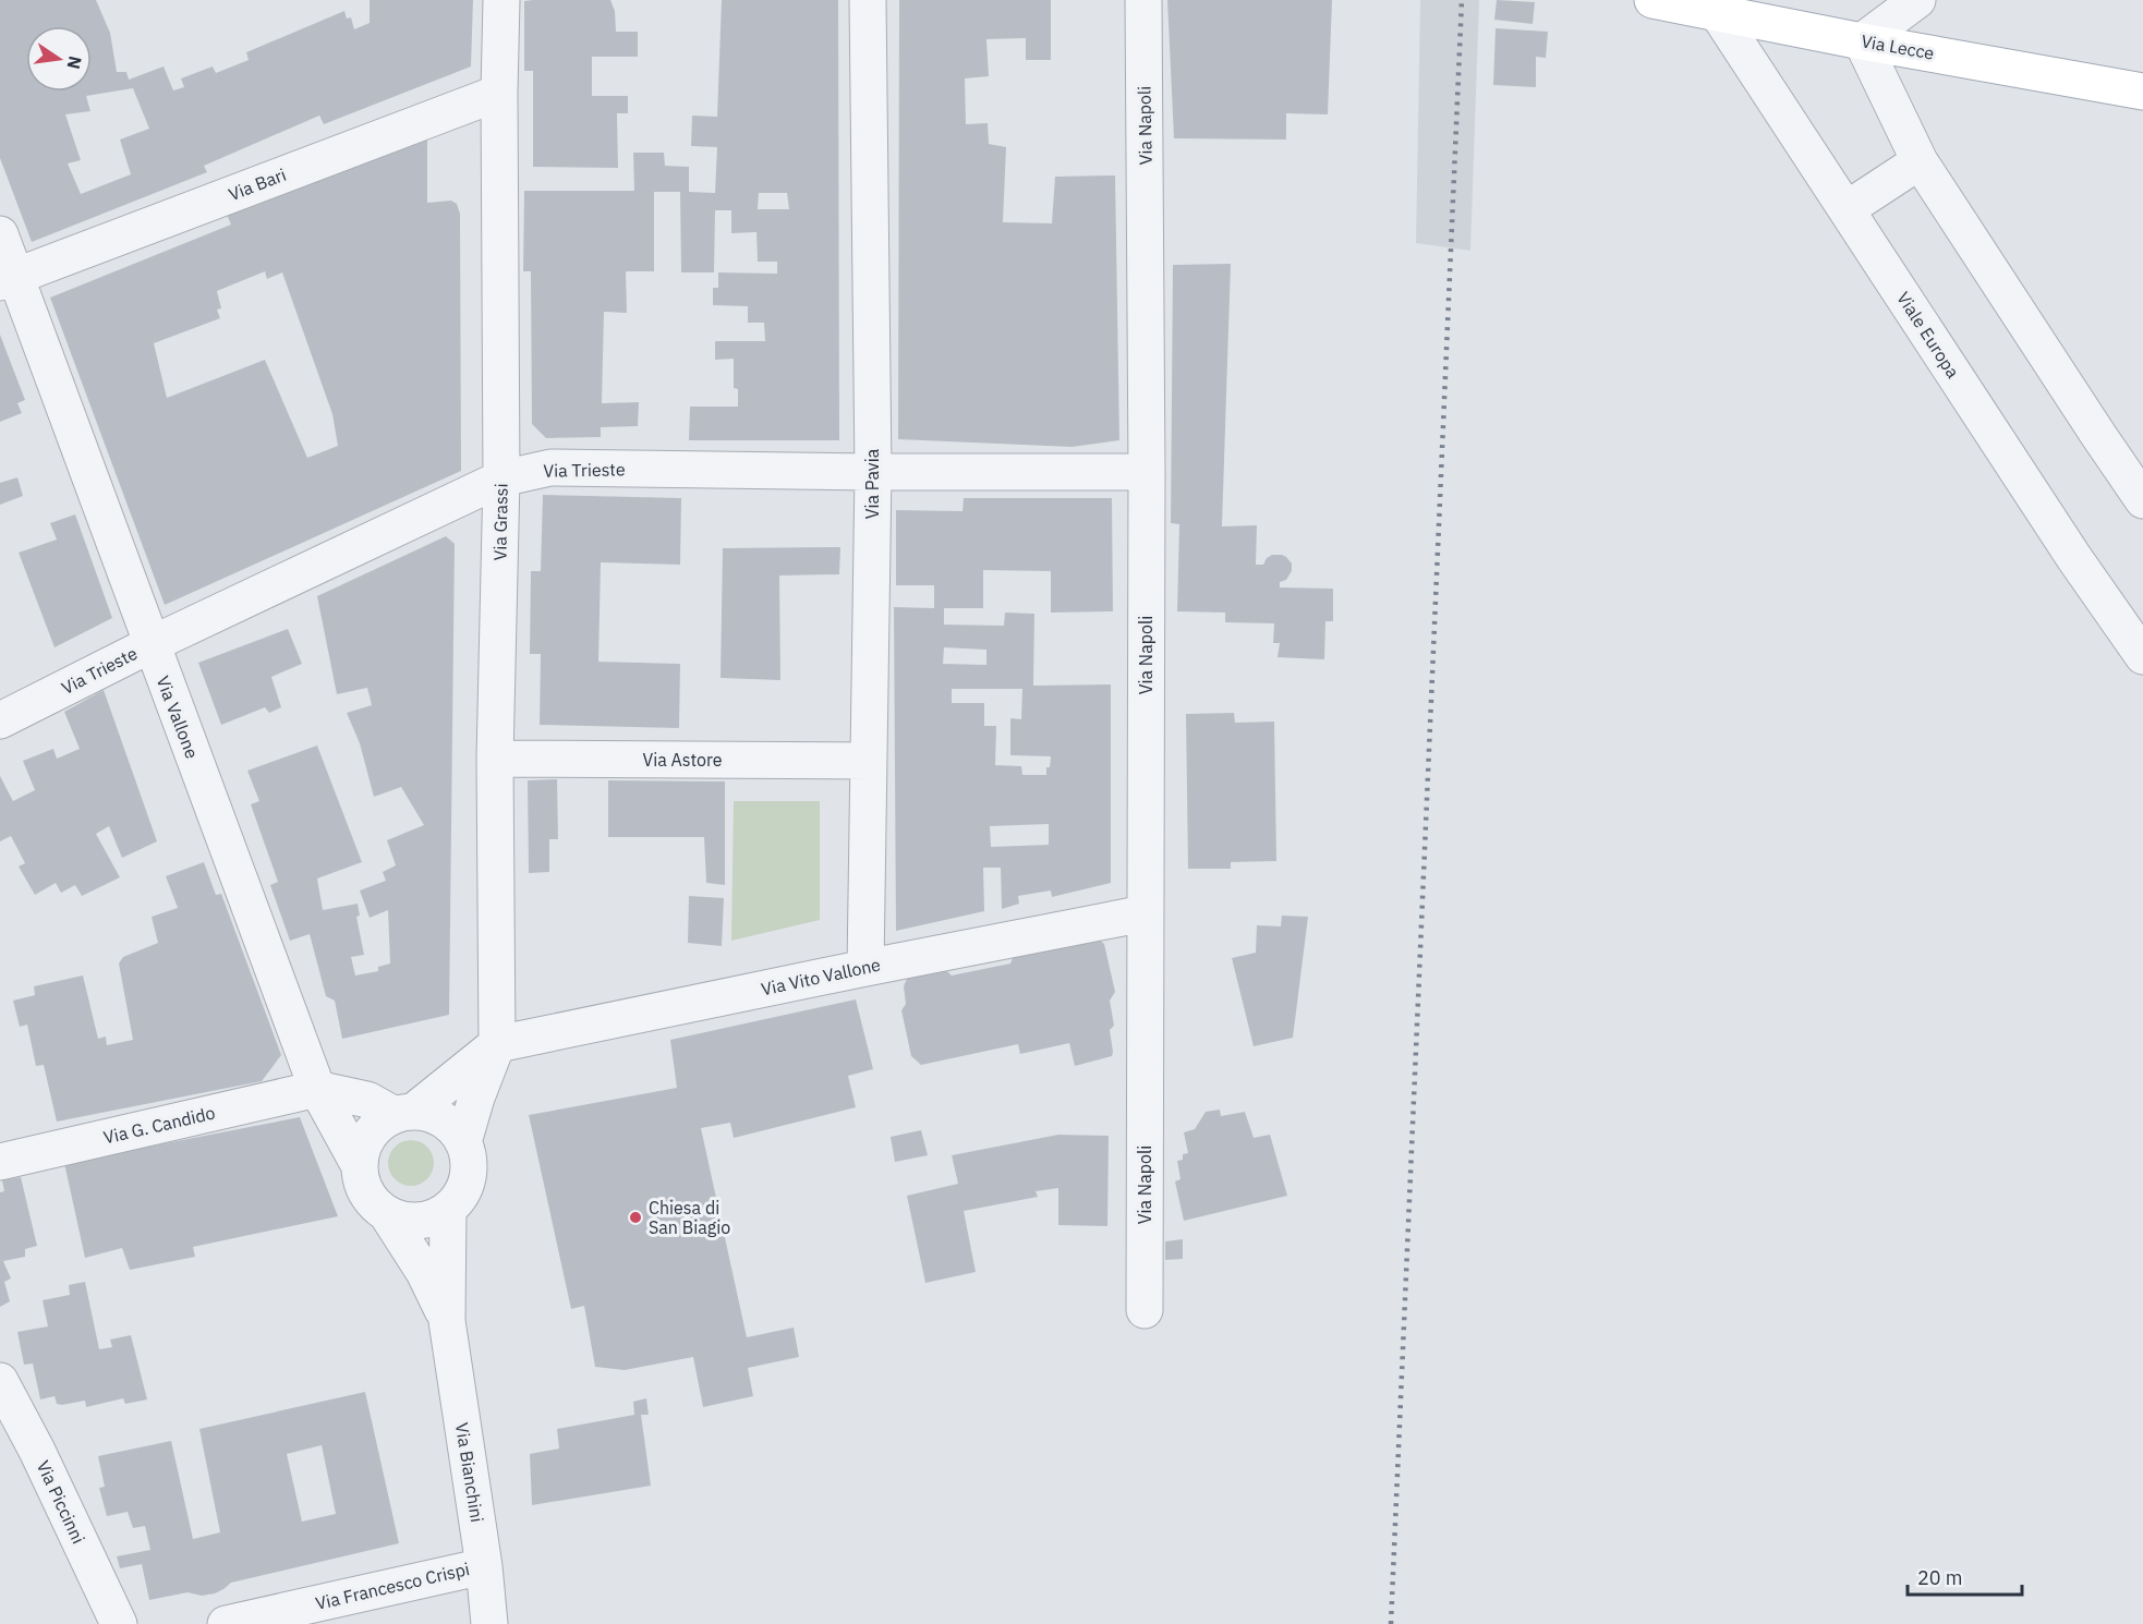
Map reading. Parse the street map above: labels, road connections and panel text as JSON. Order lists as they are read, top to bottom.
{
  "streets": {
    "main road": ["Via Lecce"],
    "street": [
      "Via Napoli",
      "Via Bari",
      "Viale Europa",
      "Via Trieste",
      "Via Pavia",
      "Via Grassi",
      "Via Vallone",
      "Via Astore",
      "Via Vito Vallone",
      "Via G. Candido",
      "Via Bianchini",
      "Via Piccinni",
      "Via Francesco Crispi"
    ]
  },
  "crossings": [
    ["Via Lecce", "Viale Europa"],
    ["Via Napoli", "Via Trieste"],
    ["Via Napoli", "Via Vito Vallone"],
    ["Via Bari", "Via Grassi"],
    ["Via Bari", "Via Vallone"],
    ["Via Trieste", "Via Pavia"],
    ["Via Trieste", "Via Grassi"],
    ["Via Trieste", "Via Vallone"],
    ["Via Pavia", "Via Astore"],
    ["Via Pavia", "Via Vito Vallone"],
    ["Via Grassi", "Via Astore"],
    ["Via Grassi", "Via Vito Vallone"],
    ["Via Vallone", "Via G. Candido"],
    ["Via Bianchini", "Via Francesco Crispi"]
  ],
  "places": ["Chiesa di San Biagio"],
  "scale_bar": "20 m",
  "north": "right"
}
